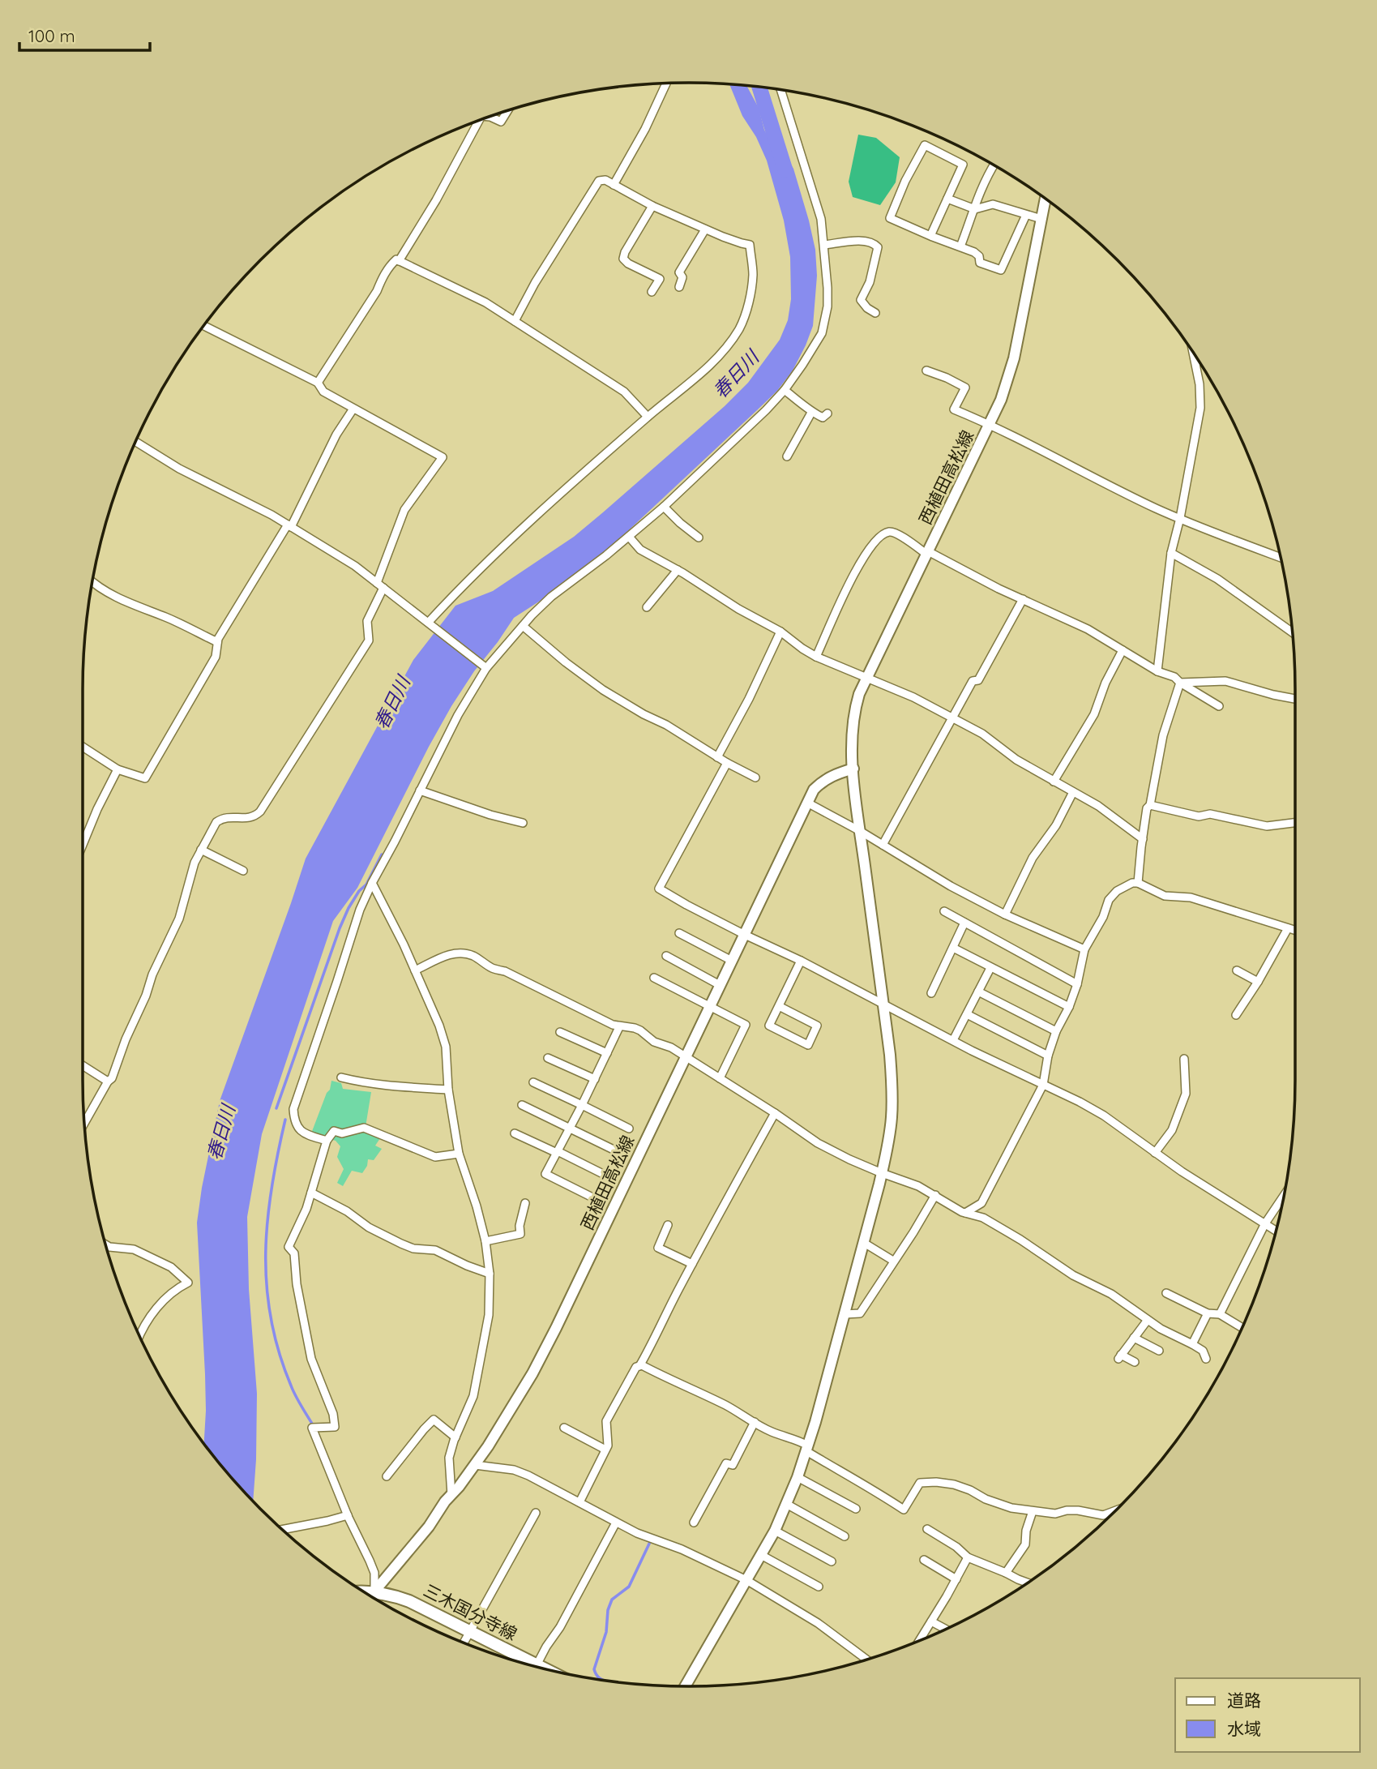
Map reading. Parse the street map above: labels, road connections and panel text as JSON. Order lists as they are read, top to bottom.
{
  "streets": {
    "main road": ["西植田高松線", "三木国分寺線"]
  },
  "crossings": [
    ["西植田高松線", "三木国分寺線"]
  ],
  "water": ["春日川"],
  "legend": ["道路", "水域"],
  "scale_bar": "100 m"
}
